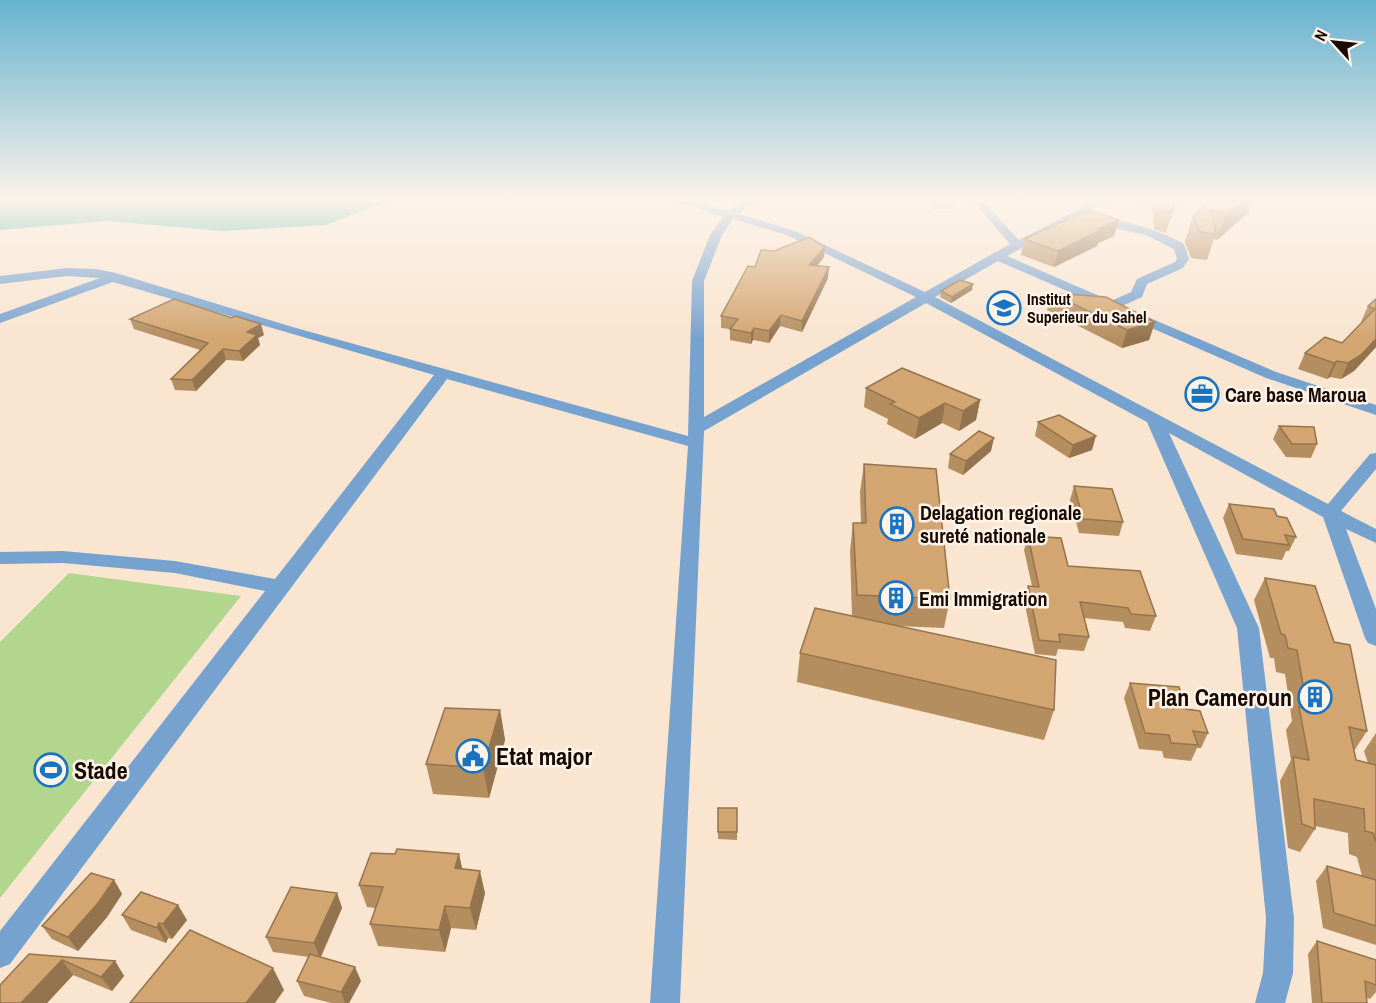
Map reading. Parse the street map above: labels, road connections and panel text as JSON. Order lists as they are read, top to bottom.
{
  "places": {
    "school or university": ["Institut Superieur du Sahel"],
    "office": ["Care base Maroua"],
    "building": ["Delagation regionale sureté nationale", "Emi Immigration", "Plan Cameroun"],
    "public building": ["Etat major"],
    "sports": ["Stade"]
  },
  "north": "top left"
}
